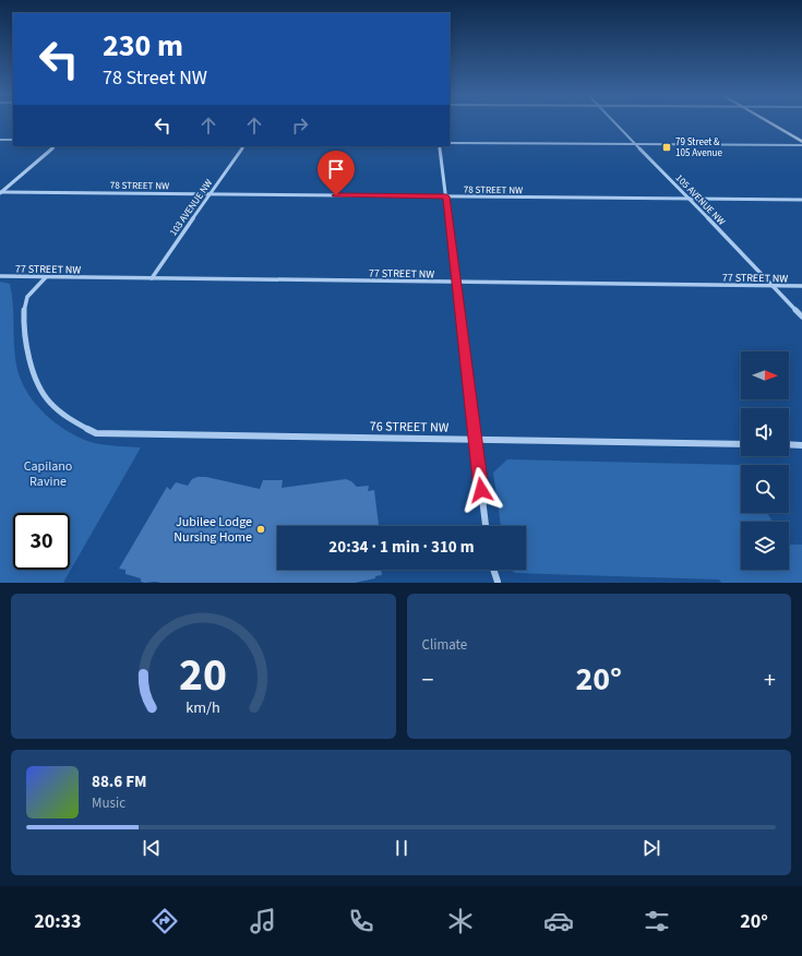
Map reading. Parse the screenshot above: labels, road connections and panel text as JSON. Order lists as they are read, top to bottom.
{
  "streets": {
    "street": [
      "78 STREET NW",
      "105 AVENUE NW",
      "103 AVENUE NW",
      "77 STREET NW",
      "76 STREET NW"
    ]
  },
  "crossings": [
    ["78 STREET NW", "105 AVENUE NW"],
    ["78 STREET NW", "103 AVENUE NW"],
    ["105 AVENUE NW", "77 STREET NW"],
    ["103 AVENUE NW", "77 STREET NW"],
    ["77 STREET NW", "76 STREET NW"]
  ],
  "parks": ["Capilano Ravine"],
  "places": {
    "transit": ["79 Street & 105 Avenue"],
    "other": ["Jubilee Lodge Nursing Home"]
  },
  "north": "right",
  "page": {
    "turn": ["230 m", "78 Street NW"],
    "limit": "30",
    "trip": "20:34 · 1 min · 310 m",
    "tile": "Climate",
    "heat": ["−", "20°", "+"],
    "song": ["88.6 FM", "Music"],
    "tabs": ["20:33", "20°"],
    "gauge": ["20", "km/h"]
  }
}
